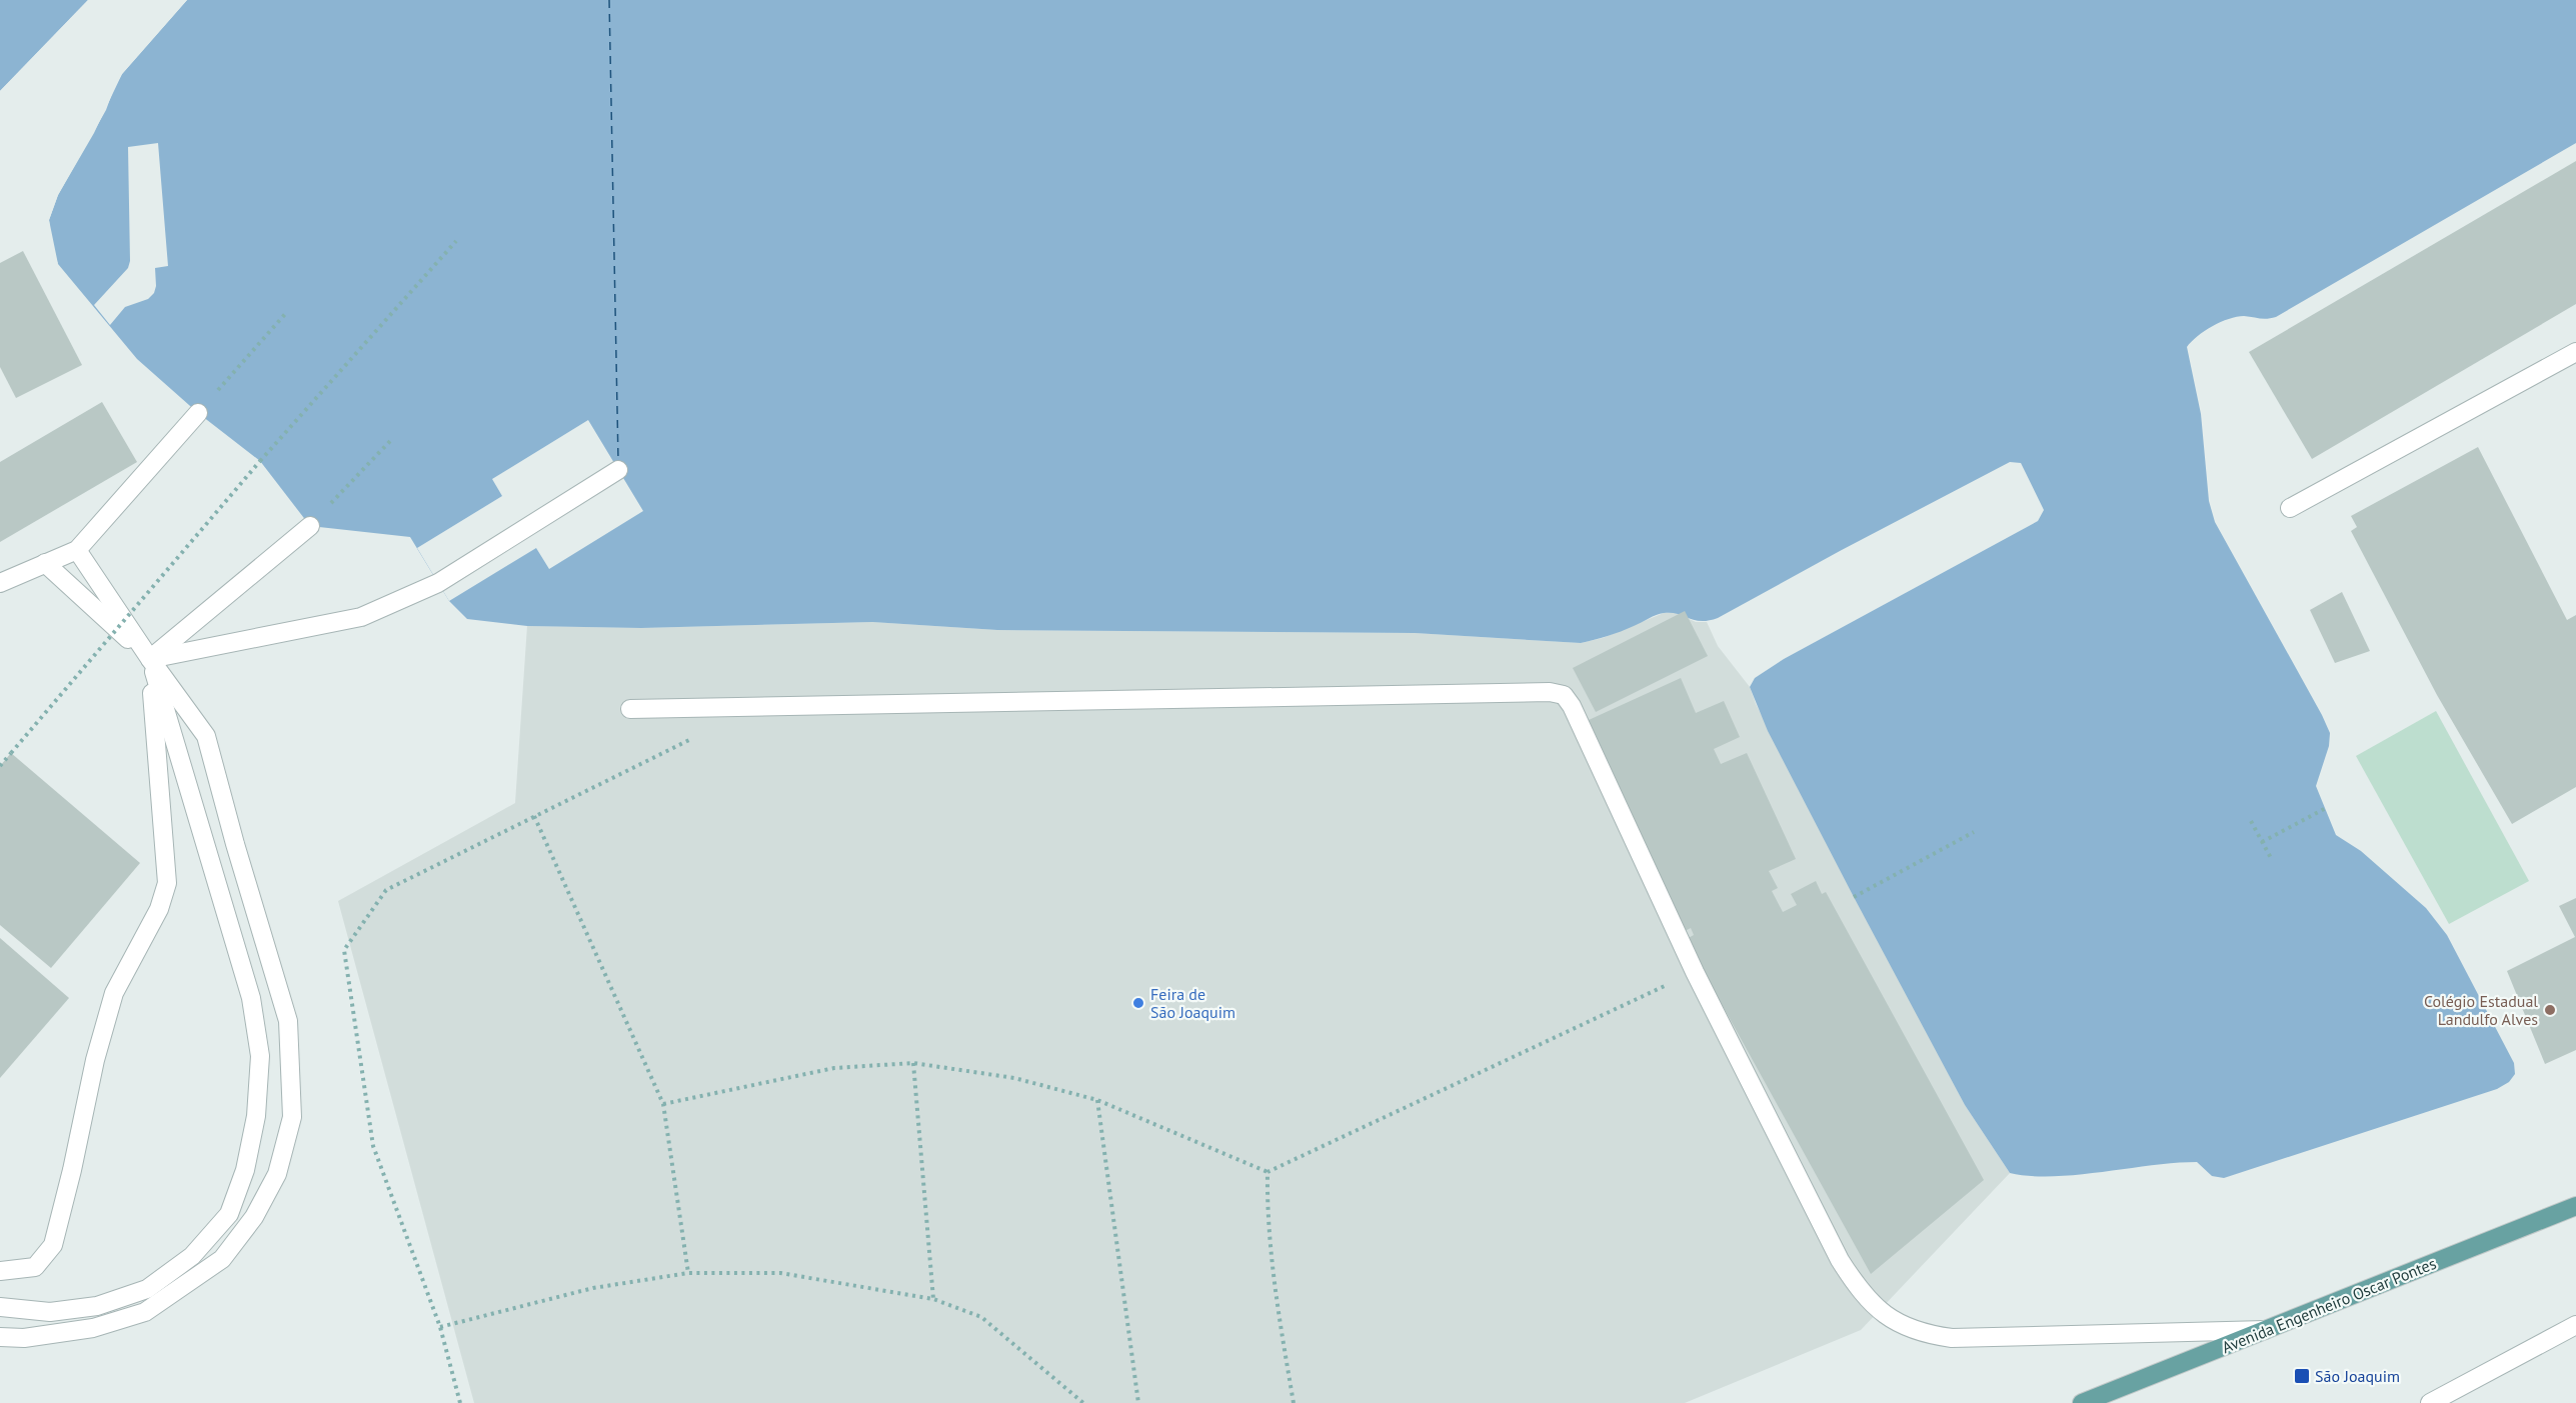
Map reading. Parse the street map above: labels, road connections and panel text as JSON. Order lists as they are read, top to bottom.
{
  "streets": {
    "main road": ["Avenida Engenheiro Oscar Pontes"]
  },
  "places": {
    "other": ["Feira de São Joaquim", "Colégio Estadual Landulfo Alves"],
    "transit": ["São Joaquim"]
  }
}
